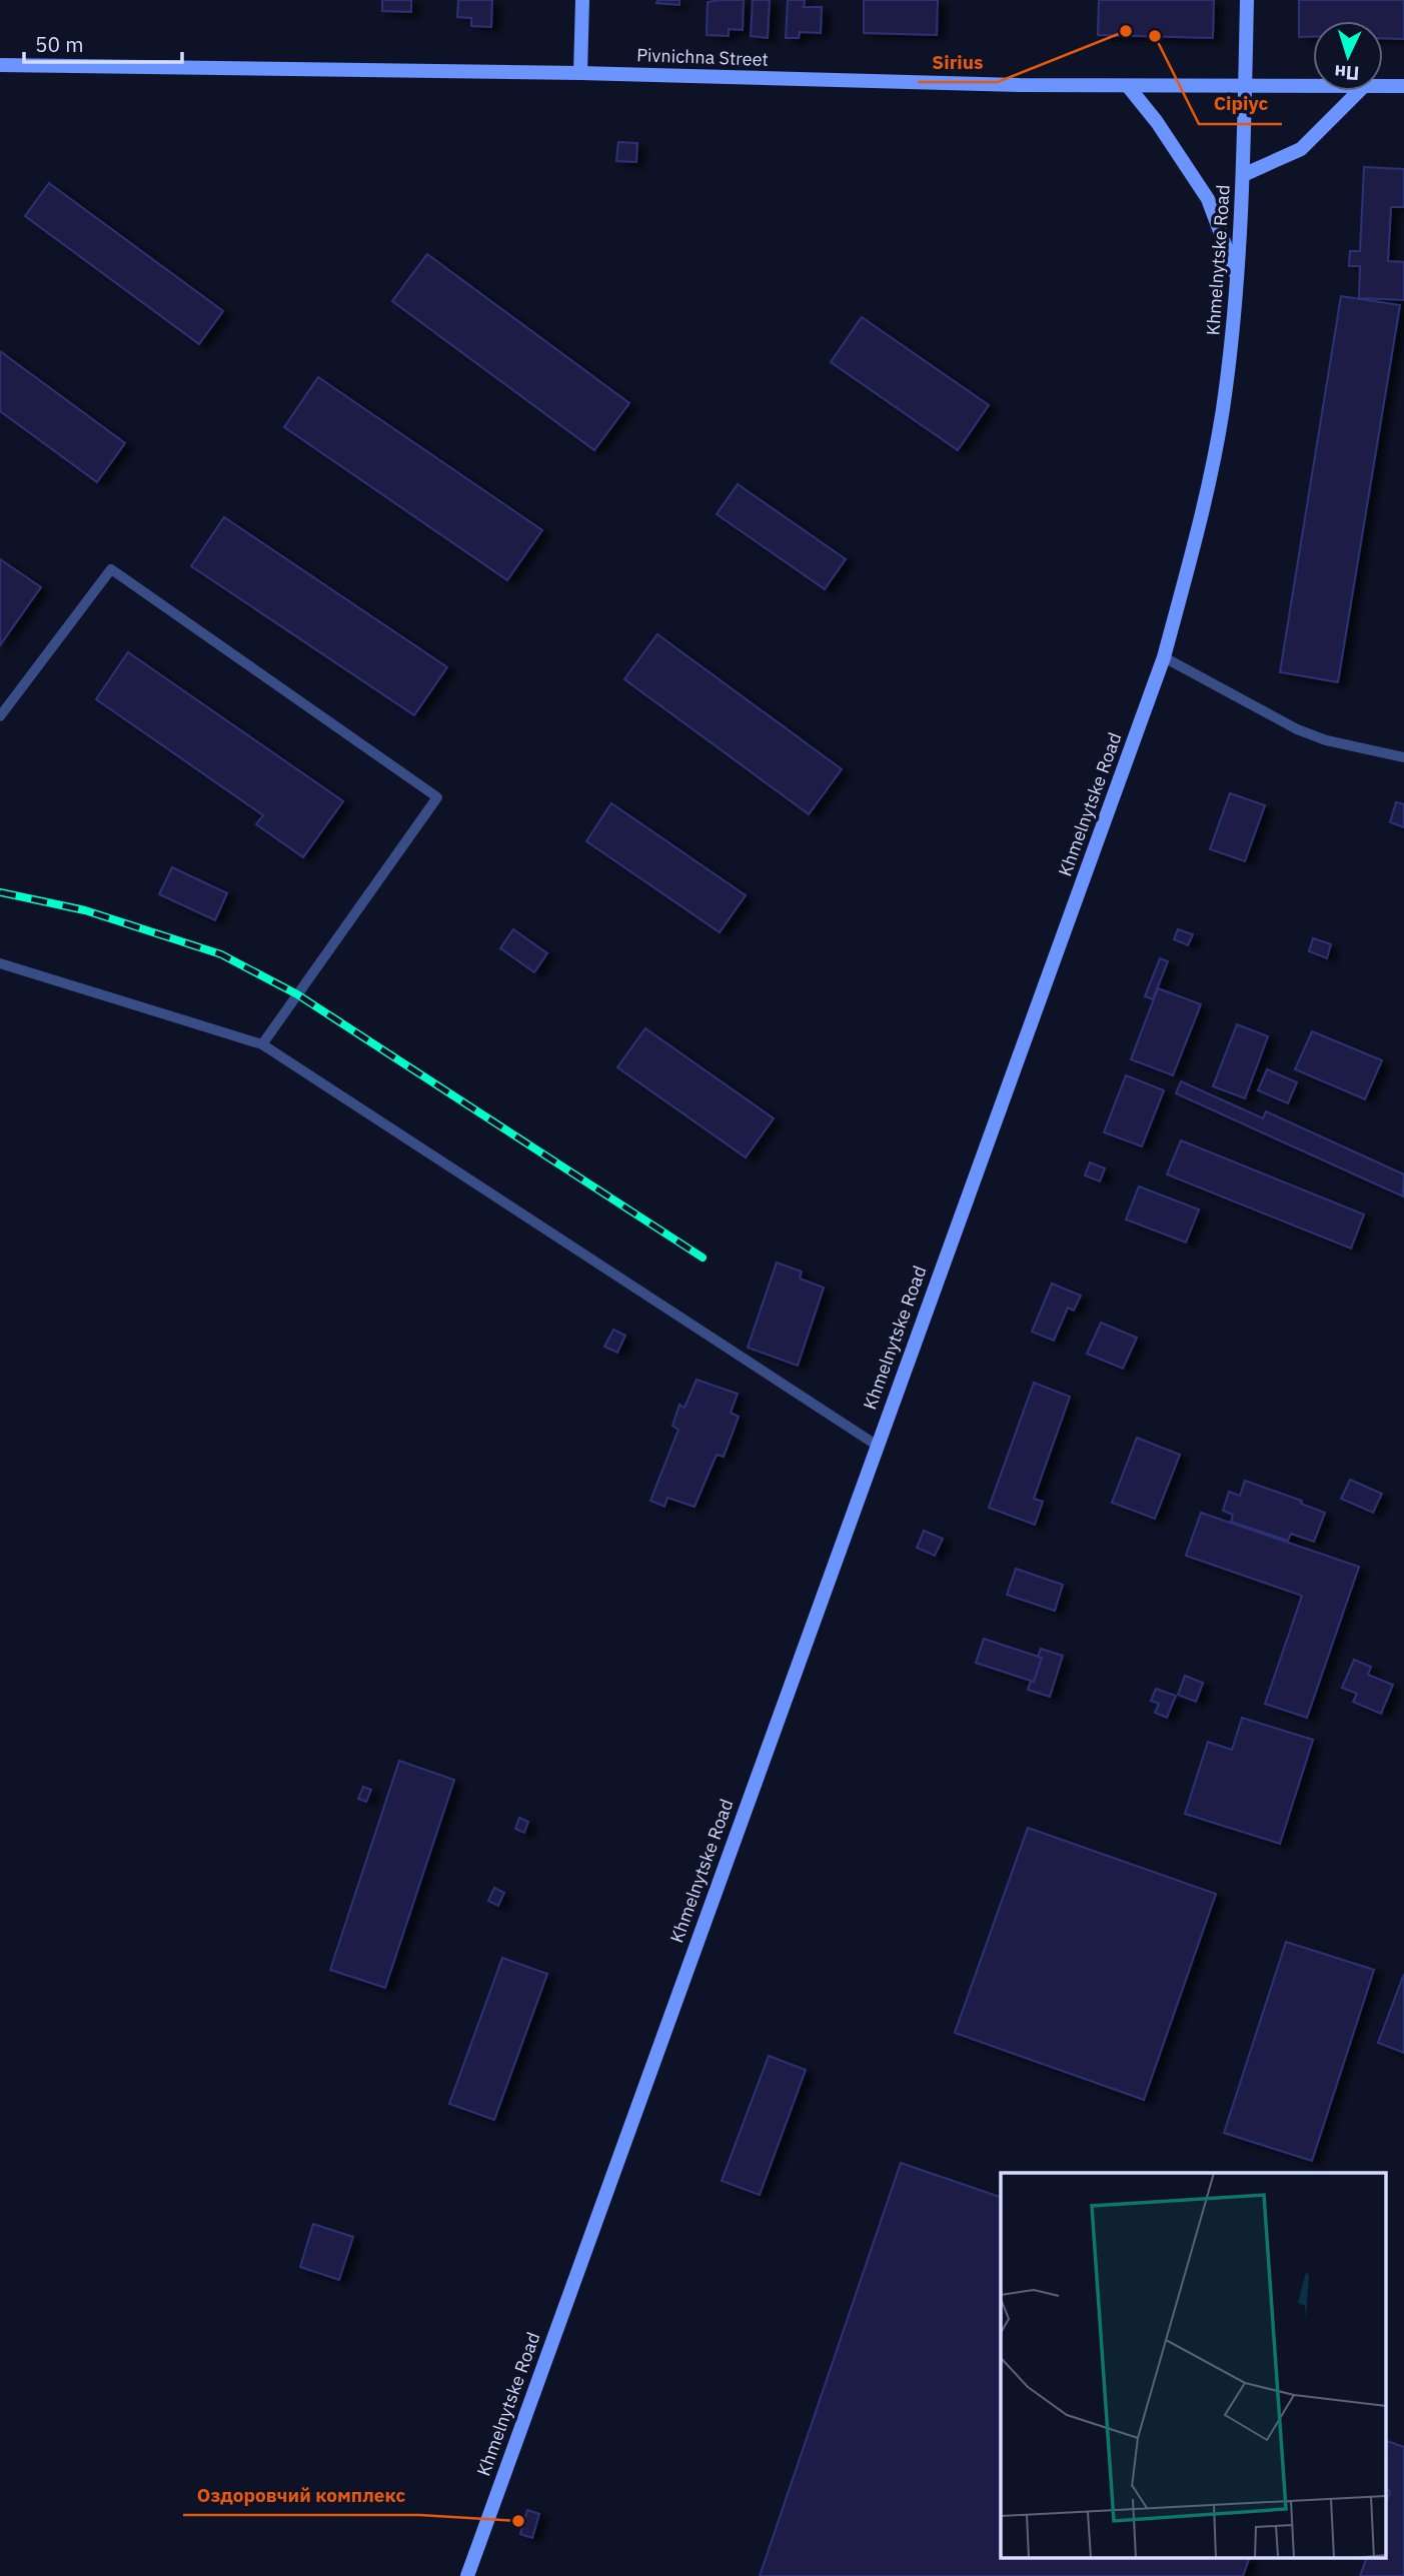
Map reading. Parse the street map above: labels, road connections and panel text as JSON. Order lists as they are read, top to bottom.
{
  "streets": {
    "street": ["Pivnichna Street", "Khmelnytske Road"]
  },
  "crossings": [
    ["Pivnichna Street", "Khmelnytske Road"]
  ],
  "places": ["Sirius", "Сіріус", "Оздоровчий комплекс"],
  "scale_bar": "50 m",
  "north": "bottom"
}
